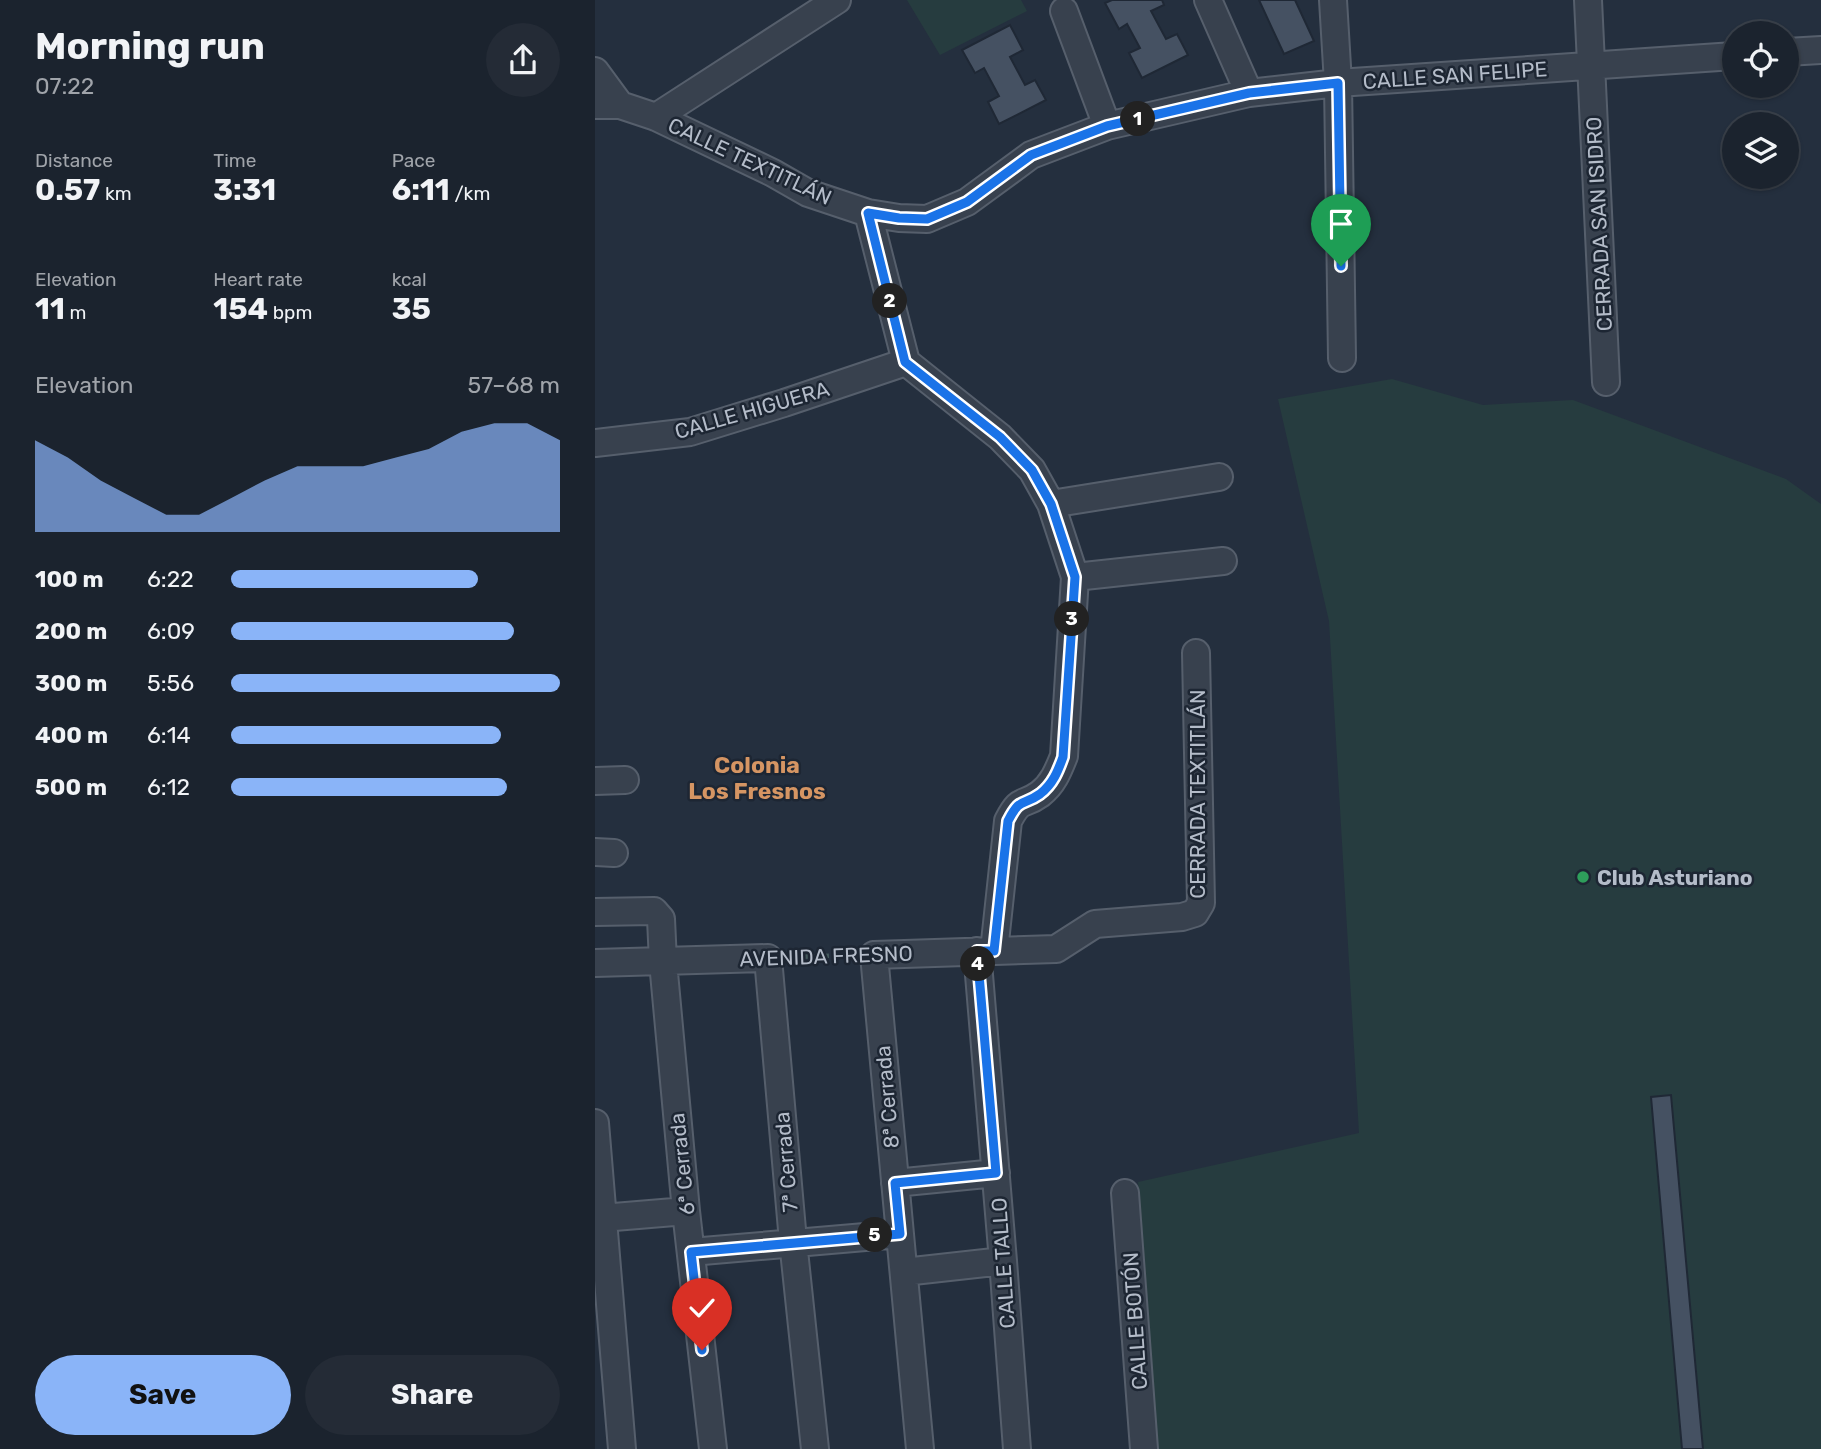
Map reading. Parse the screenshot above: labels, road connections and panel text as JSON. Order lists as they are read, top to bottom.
{
  "streets": {
    "street": [
      "CALLE SAN FELIPE",
      "CALLE TEXTITLÁN",
      "CERRADA SAN ISIDRO",
      "CALLE HIGUERA",
      "CERRADA TEXTITLÁN",
      "AVENIDA FRESNO",
      "8ª Cerrada",
      "7ª Cerrada",
      "6ª Cerrada",
      "CALLE TALLO",
      "CALLE BOTÓN"
    ]
  },
  "crossings": [
    ["CALLE SAN FELIPE", "CALLE TEXTITLÁN"],
    ["CALLE SAN FELIPE", "CERRADA SAN ISIDRO"],
    ["CERRADA TEXTITLÁN", "AVENIDA FRESNO"],
    ["AVENIDA FRESNO", "8ª Cerrada"],
    ["AVENIDA FRESNO", "7ª Cerrada"],
    ["AVENIDA FRESNO", "6ª Cerrada"],
    ["AVENIDA FRESNO", "CALLE TALLO"]
  ],
  "districts": ["Colonia Los Fresnos"],
  "places": ["Club Asturiano"],
  "page": {
    "heading": ["Morning run", "07:22"],
    "pins": [
      "1",
      "2",
      "3",
      "4",
      "5"
    ],
    "stats": [
      ["Distance", "0.57 km"],
      ["Time", "3:31"],
      ["Pace", "6:11 /km"],
      ["Elevation", "11 m"],
      ["Heart rate", "154 bpm"],
      ["kcal", "35"]
    ],
    "chart": ["Elevation", "57–68 m"],
    "list": [
      {
        "name": "100 m",
        "note": "6:22"
      },
      {
        "name": "200 m",
        "note": "6:09"
      },
      {
        "name": "300 m",
        "note": "5:56"
      },
      {
        "name": "400 m",
        "note": "6:14"
      },
      {
        "name": "500 m",
        "note": "6:12"
      }
    ],
    "buttons": ["Save", "Share"]
  }
}
